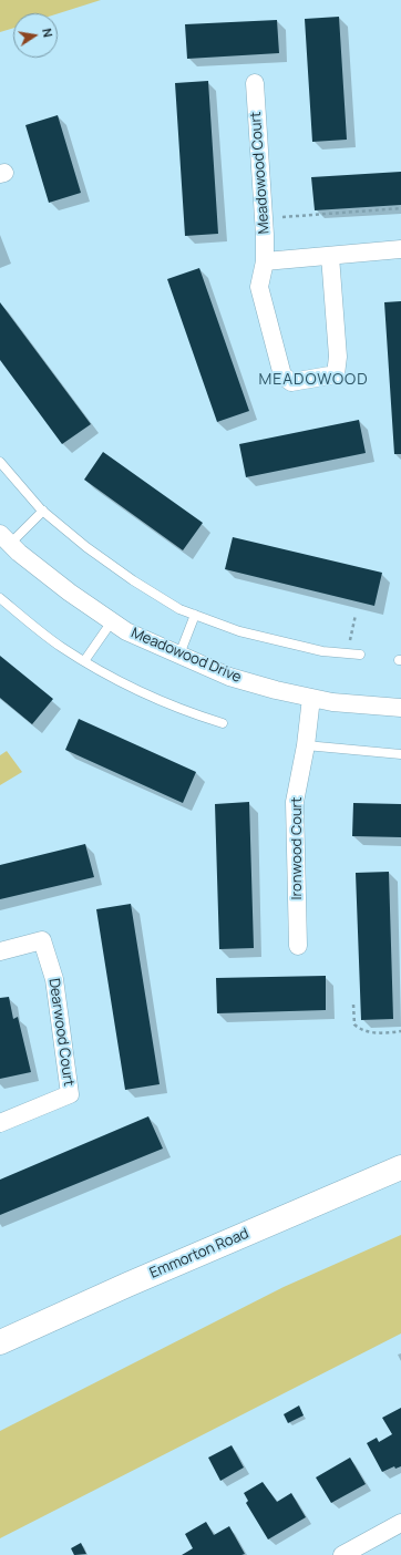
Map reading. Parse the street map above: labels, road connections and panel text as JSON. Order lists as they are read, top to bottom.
{
  "streets": {
    "main road": ["Emmorton Road"],
    "street": [
      "Meadowood Court",
      "Meadowood Drive",
      "Ironwood Court",
      "Dearwood Court"
    ]
  },
  "crossings": [
    ["Meadowood Drive", "Ironwood Court"]
  ],
  "districts": ["MEADOWOOD"],
  "north": "right"
}
